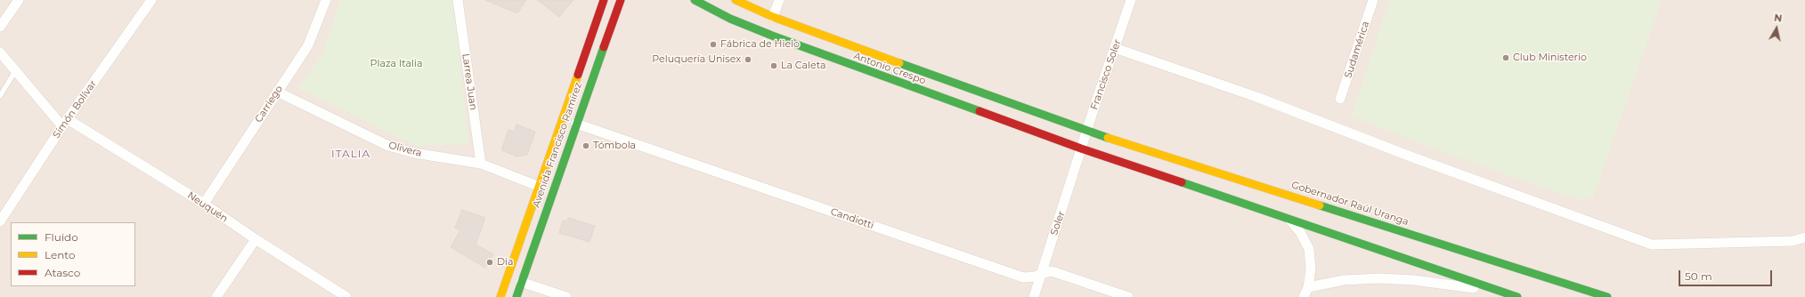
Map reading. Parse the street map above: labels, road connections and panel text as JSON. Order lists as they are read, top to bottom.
{
  "streets": {
    "main road": ["Antonio Crespo", "Avenida Francisco Ramírez", "Gobernador Raúl Uranga"],
    "street": [
      "Sudamérica",
      "Francisco Soler",
      "Larrea Juan",
      "Carriego",
      "Simón Bolívar",
      "Olivera",
      "Neuquén",
      "Candiotti",
      "Soler"
    ]
  },
  "crossings": [
    ["Antonio Crespo", "Francisco Soler"],
    ["Antonio Crespo", "Gobernador Raúl Uranga"],
    ["Antonio Crespo", "Soler"],
    ["Francisco Soler", "Gobernador Raúl Uranga"],
    ["Francisco Soler", "Soler"],
    ["Larrea Juan", "Olivera"],
    ["Carriego", "Olivera"],
    ["Carriego", "Neuquén"],
    ["Simón Bolívar", "Neuquén"],
    ["Avenida Francisco Ramírez", "Olivera"],
    ["Avenida Francisco Ramírez", "Candiotti"],
    ["Candiotti", "Soler"]
  ],
  "districts": ["ITALIA"],
  "parks": ["Plaza Italia"],
  "places": [
    "Fábrica de Hielo",
    "Club Ministerio",
    "Peluquería Unisex",
    "La Caleta",
    "Tómbola",
    "Dia"
  ],
  "legend": ["Fluido", "Lento", "Atasco"],
  "scale_bar": "50 m",
  "north": "top"
}
